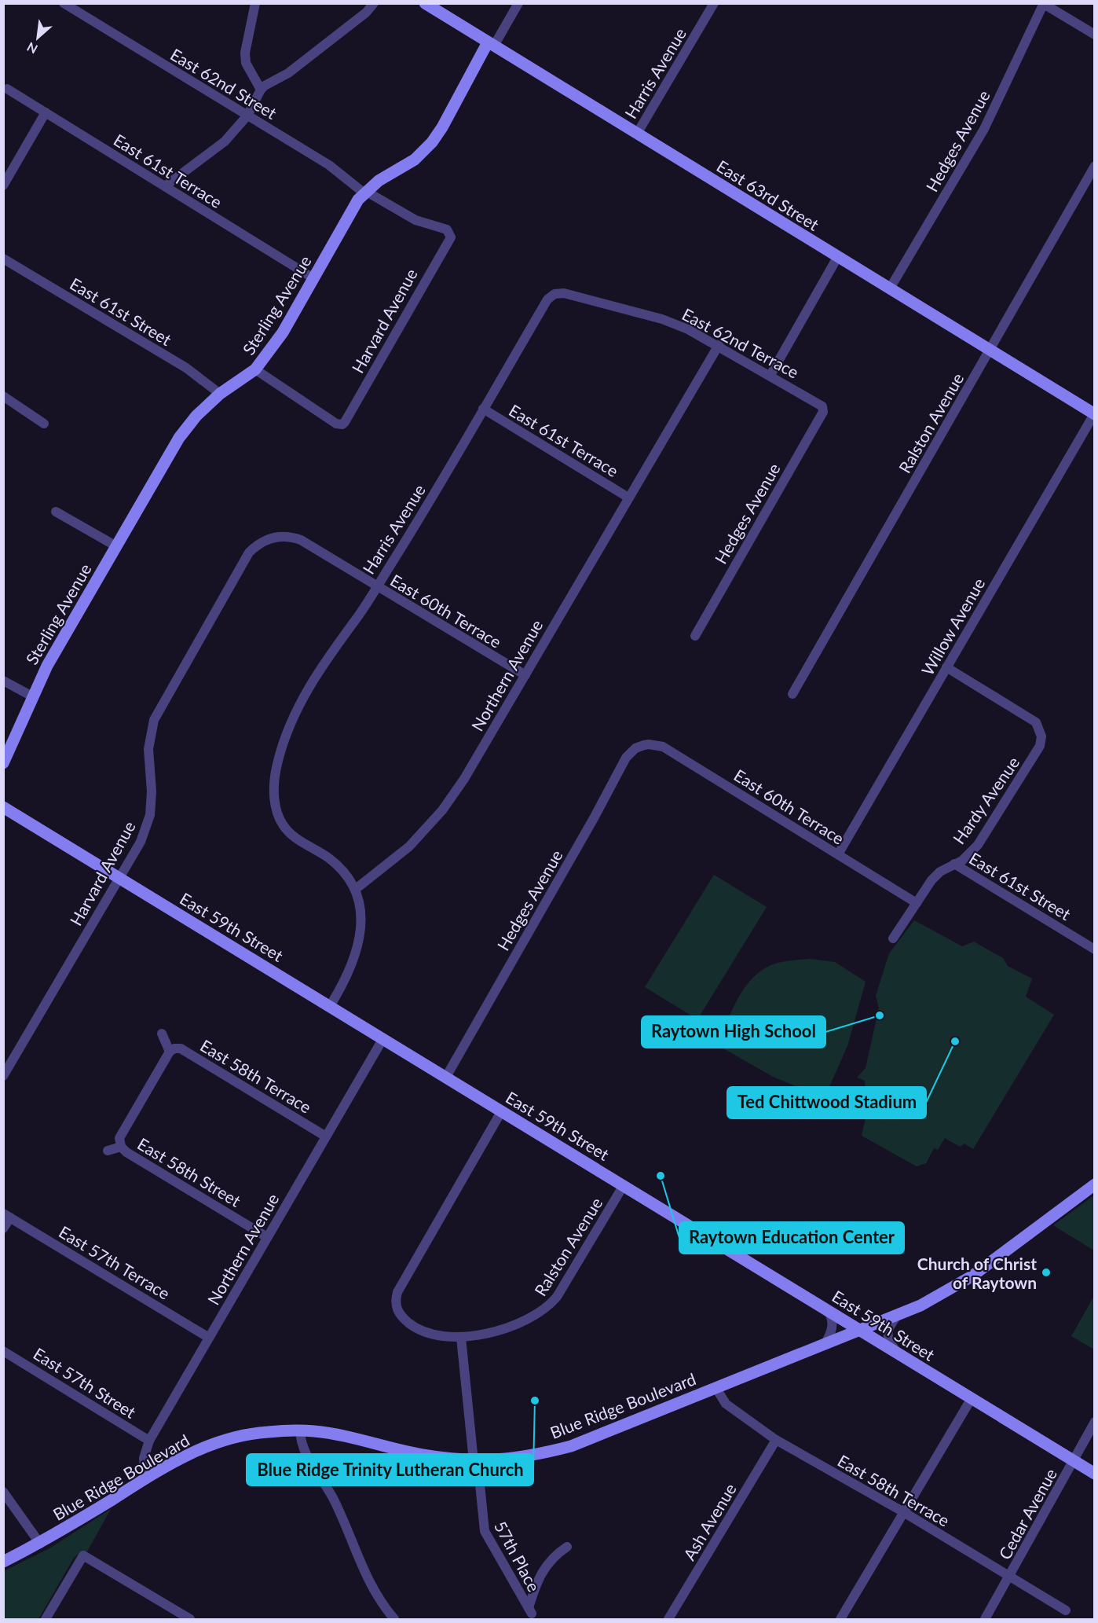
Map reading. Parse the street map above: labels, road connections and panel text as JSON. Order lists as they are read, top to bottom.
{
  "streets": {
    "street": [
      "Harris Avenue",
      "East 62nd Street",
      "Hedges Avenue",
      "East 61st Terrace",
      "East 63rd Street",
      "Sterling Avenue",
      "East 61st Street",
      "Harvard Avenue",
      "East 62nd Terrace",
      "Ralston Avenue",
      "East 60th Terrace",
      "Willow Avenue",
      "Northern Avenue",
      "Hardy Avenue",
      "East 59th Street",
      "East 58th Terrace",
      "East 58th Street",
      "East 57th Terrace",
      "East 57th Street",
      "Blue Ridge Boulevard",
      "Cedar Avenue",
      "Ash Avenue",
      "57th Place"
    ]
  },
  "crossings": [
    ["Harris Avenue", "East 61st Terrace"],
    ["Harris Avenue", "East 63rd Street"],
    ["Harris Avenue", "East 62nd Terrace"],
    ["Harris Avenue", "East 60th Terrace"],
    ["Harris Avenue", "Northern Avenue"],
    ["East 62nd Street", "Sterling Avenue"],
    ["East 62nd Street", "Harvard Avenue"],
    ["Hedges Avenue", "East 63rd Street"],
    ["Hedges Avenue", "East 62nd Terrace"],
    ["Hedges Avenue", "East 60th Terrace"],
    ["Hedges Avenue", "East 59th Street"],
    ["East 61st Terrace", "Sterling Avenue"],
    ["East 61st Terrace", "Northern Avenue"],
    ["East 63rd Street", "Sterling Avenue"],
    ["East 63rd Street", "Ralston Avenue"],
    ["East 63rd Street", "Willow Avenue"],
    ["Sterling Avenue", "East 61st Street"],
    ["Sterling Avenue", "Harvard Avenue"],
    ["East 61st Street", "Hardy Avenue"],
    ["Harvard Avenue", "East 60th Terrace"],
    ["Harvard Avenue", "East 59th Street"],
    ["East 62nd Terrace", "Northern Avenue"],
    ["Ralston Avenue", "East 59th Street"],
    ["East 60th Terrace", "Willow Avenue"],
    ["East 60th Terrace", "Northern Avenue"],
    ["East 60th Terrace", "Hardy Avenue"],
    ["Willow Avenue", "Hardy Avenue"],
    ["Northern Avenue", "East 59th Street"],
    ["Northern Avenue", "East 58th Terrace"],
    ["Northern Avenue", "East 58th Street"],
    ["Northern Avenue", "East 57th Terrace"],
    ["Northern Avenue", "East 57th Street"],
    ["Northern Avenue", "Blue Ridge Boulevard"],
    ["East 59th Street", "Blue Ridge Boulevard"],
    ["East 59th Street", "Cedar Avenue"],
    ["East 58th Terrace", "Blue Ridge Boulevard"],
    ["East 58th Terrace", "Cedar Avenue"],
    ["East 58th Terrace", "Ash Avenue"],
    ["Blue Ridge Boulevard", "57th Place"]
  ],
  "places": [
    "Raytown High School",
    "Ted Chittwood Stadium",
    "Raytown Education Center",
    "Church of Christ of Raytown",
    "Blue Ridge Trinity Lutheran Church"
  ],
  "north": "bottom left"
}
